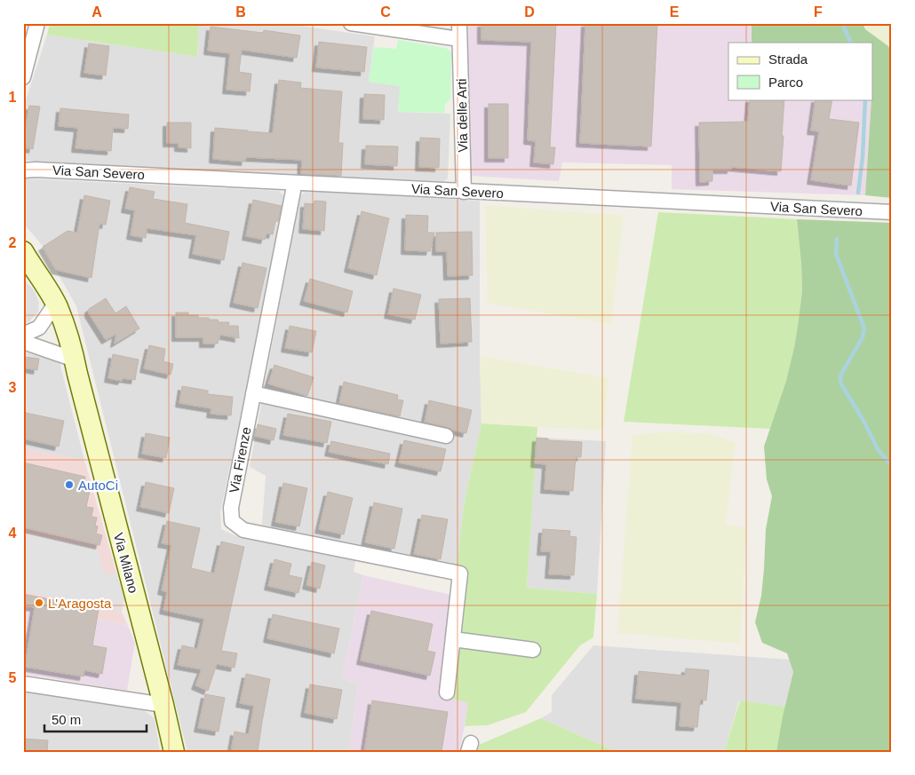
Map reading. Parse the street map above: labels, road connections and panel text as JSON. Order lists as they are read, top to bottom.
{
  "streets": {
    "street": [
      "Via delle Arti",
      "Via San Severo",
      "Via Firenze",
      "Via Milano"
    ]
  },
  "crossings": [
    ["Via delle Arti", "Via San Severo"],
    ["Via San Severo", "Via Firenze"]
  ],
  "places": ["AutoCi", "L'Aragosta"],
  "legend": ["Strada", "Parco"],
  "scale_bar": "50 m",
  "grid": {
    "columns": [
      "A",
      "B",
      "C",
      "D",
      "E",
      "F"
    ],
    "rows": [
      "1",
      "2",
      "3",
      "4",
      "5"
    ]
  }
}
